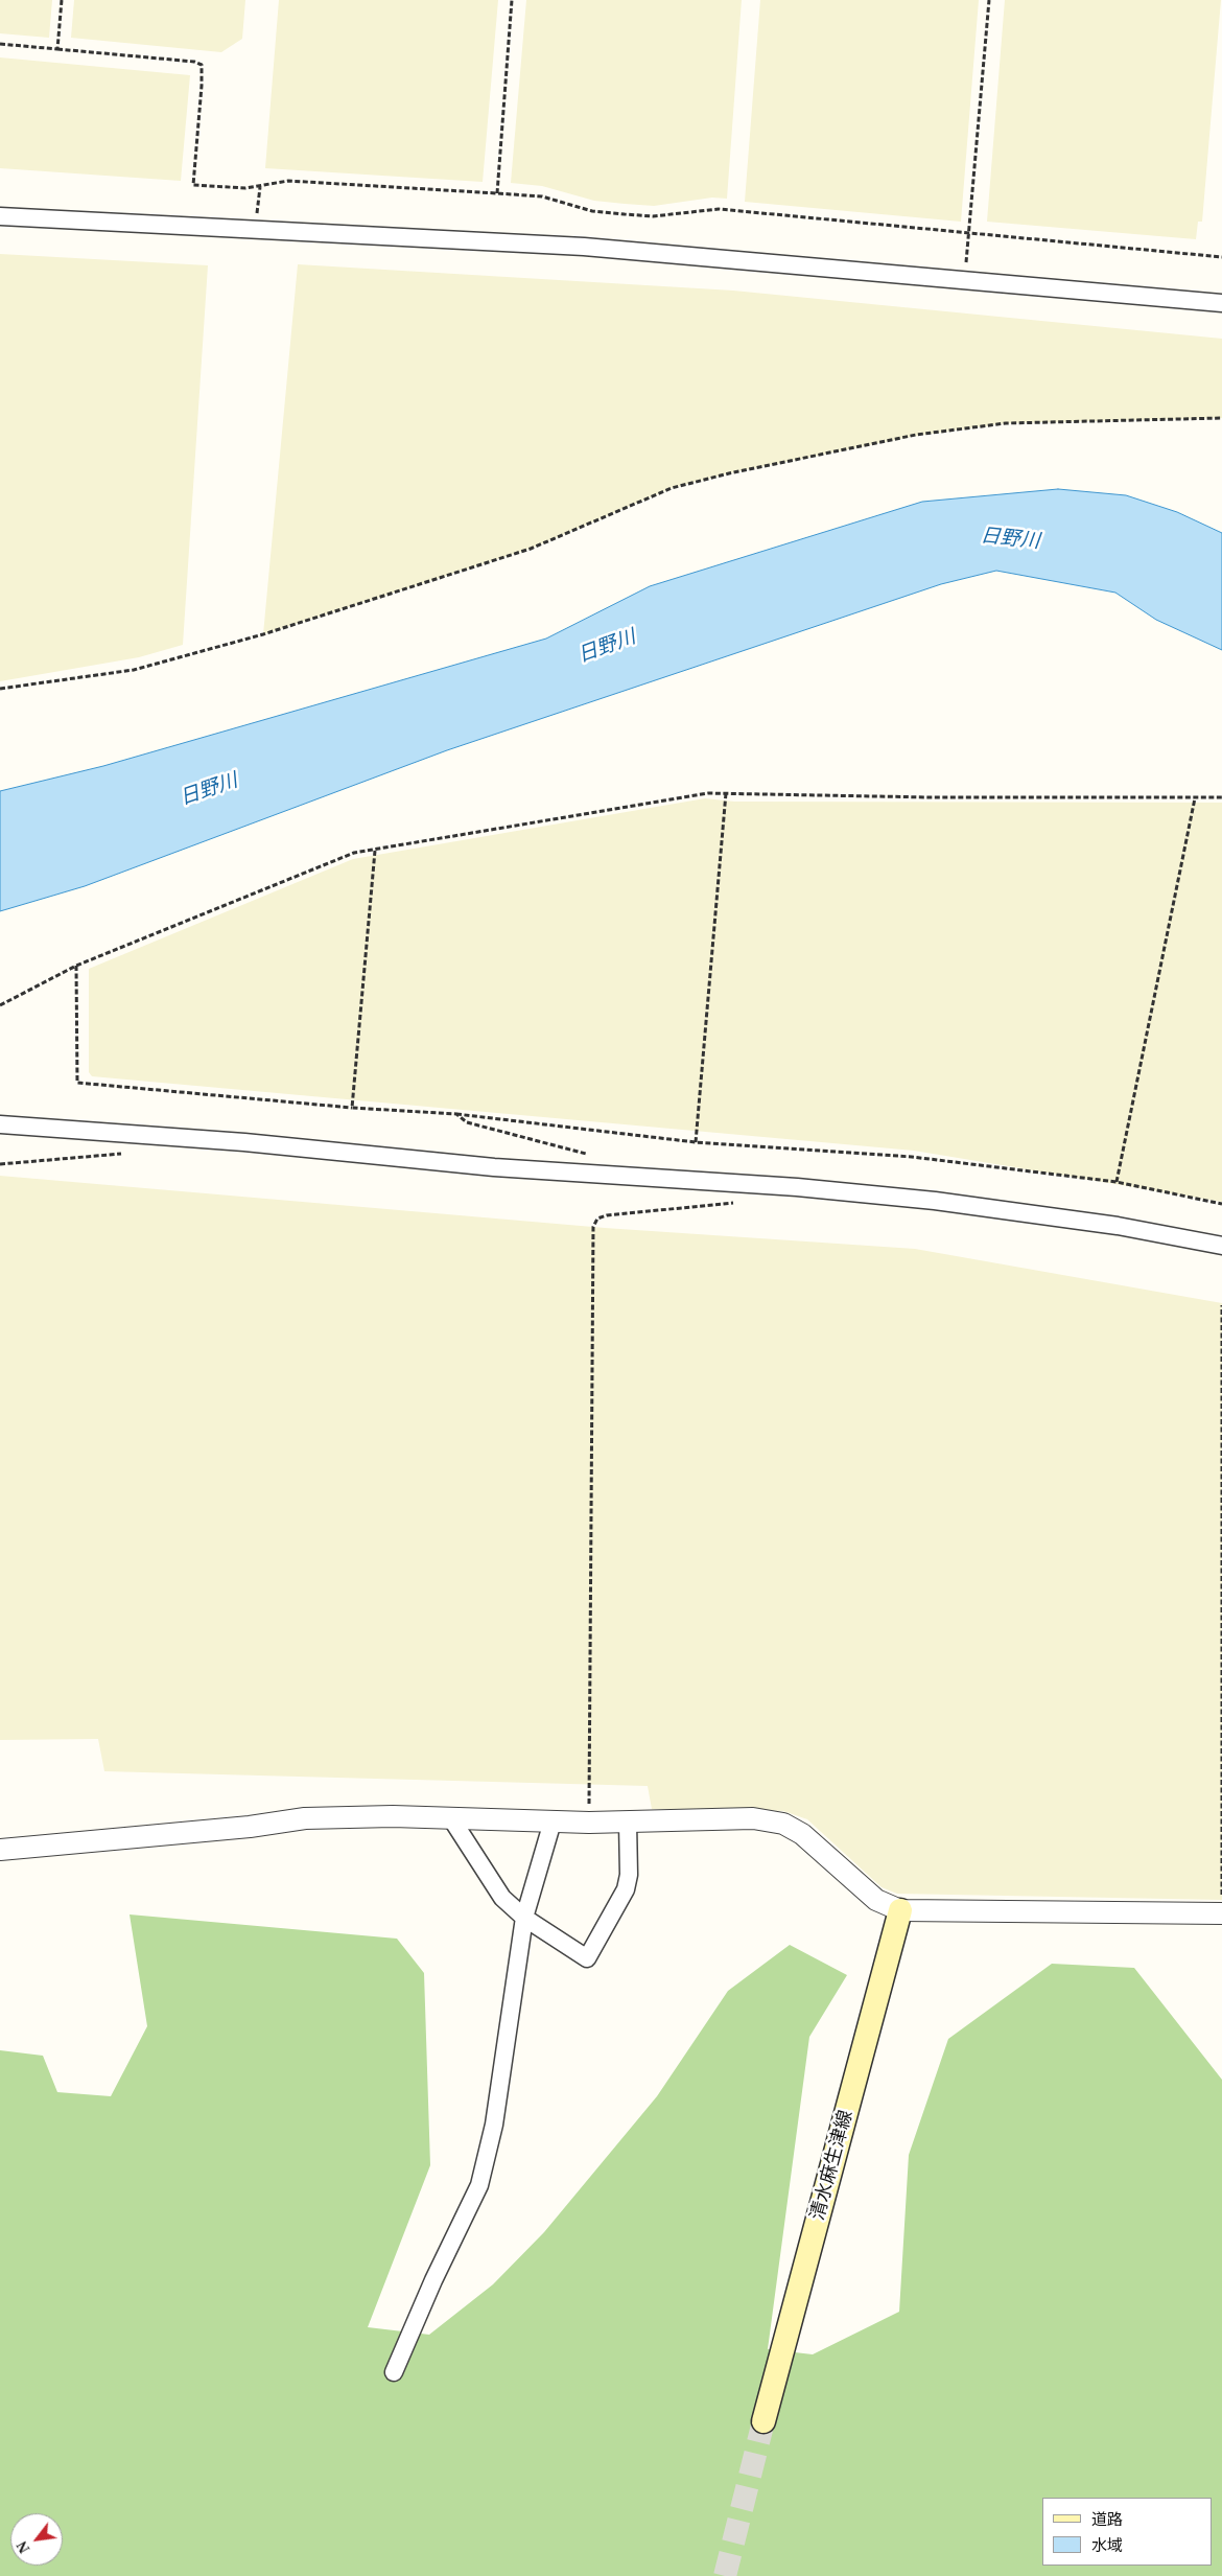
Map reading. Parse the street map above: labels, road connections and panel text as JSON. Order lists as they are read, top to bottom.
{
  "streets": {
    "main road": ["清水麻生津線"]
  },
  "water": ["日野川"],
  "legend": ["道路", "水域"],
  "north": "bottom left"
}
